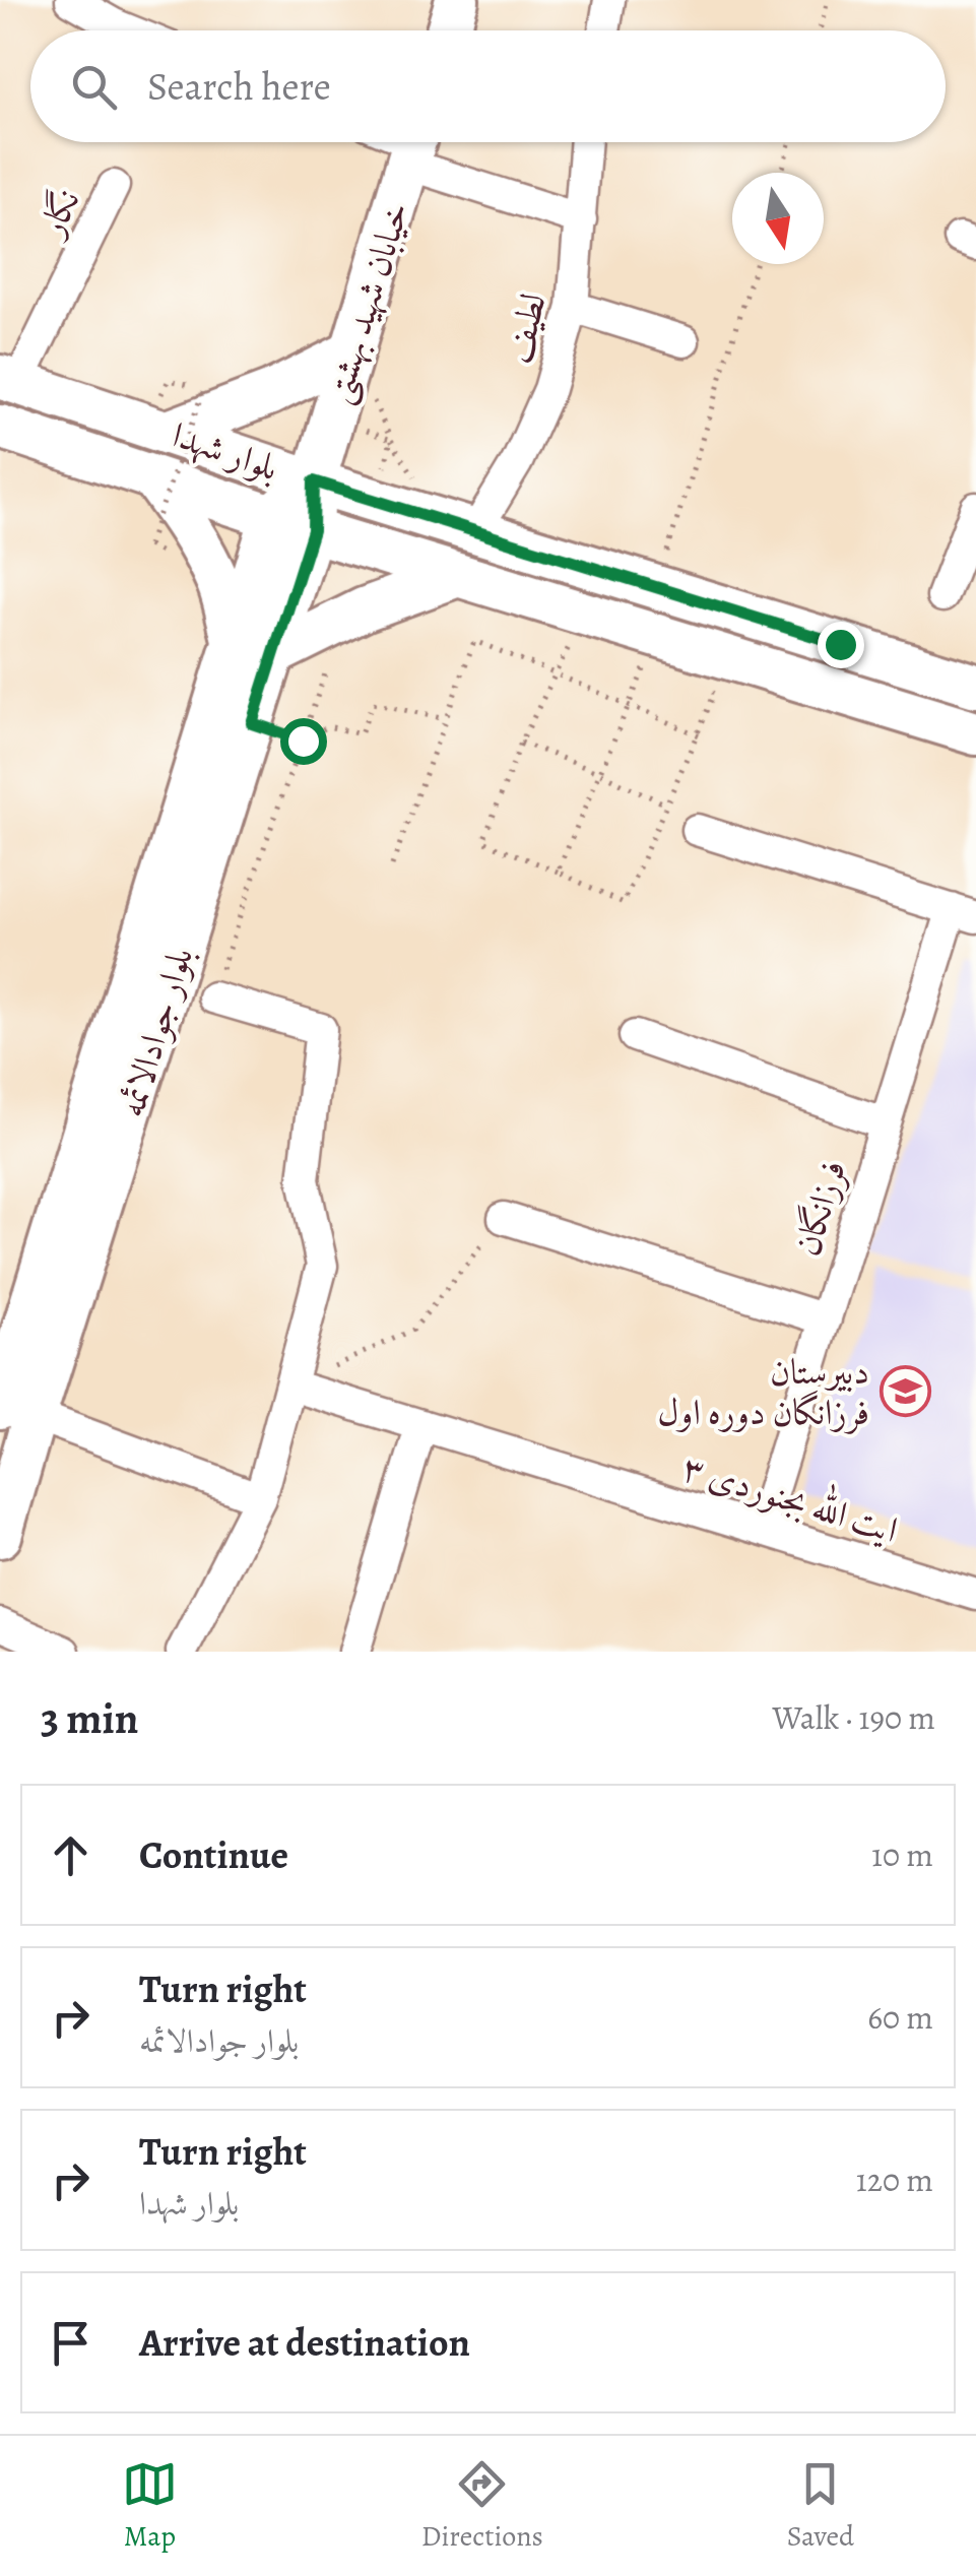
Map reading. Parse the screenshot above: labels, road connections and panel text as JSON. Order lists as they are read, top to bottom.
{
  "streets": {
    "main road": ["خیابان شهید بهشتی", "بلوار شهدا", "بلوار جوادالائمه"],
    "street": [
      "نگار",
      "لطیف",
      "فرزانگان",
      "ایت الله بجنوردی ۳"
    ]
  },
  "crossings": [
    ["نگار", "بلوار شهدا"],
    ["خیابان شهید بهشتی", "بلوار شهدا"],
    ["خیابان شهید بهشتی", "بلوار جوادالائمه"],
    ["لطیف", "بلوار شهدا"],
    ["بلوار شهدا", "بلوار جوادالائمه"],
    ["فرزانگان", "ایت الله بجنوردی ۳"]
  ],
  "places": {
    "school or university": ["دبیرستان فرزانگان دوره اول"]
  },
  "north": "bottom",
  "page": {
    "search": "Search here",
    "heading": ["3 min", "Walk · 190 m"],
    "list": [
      ["Continue", "10 m"],
      ["Turn right", "بلوار جوادالائمه", "60 m"],
      ["Turn right", "بلوار شهدا", "120 m"],
      "Arrive at destination"
    ],
    "nav": ["Map", "Directions", "Saved"]
  }
}
